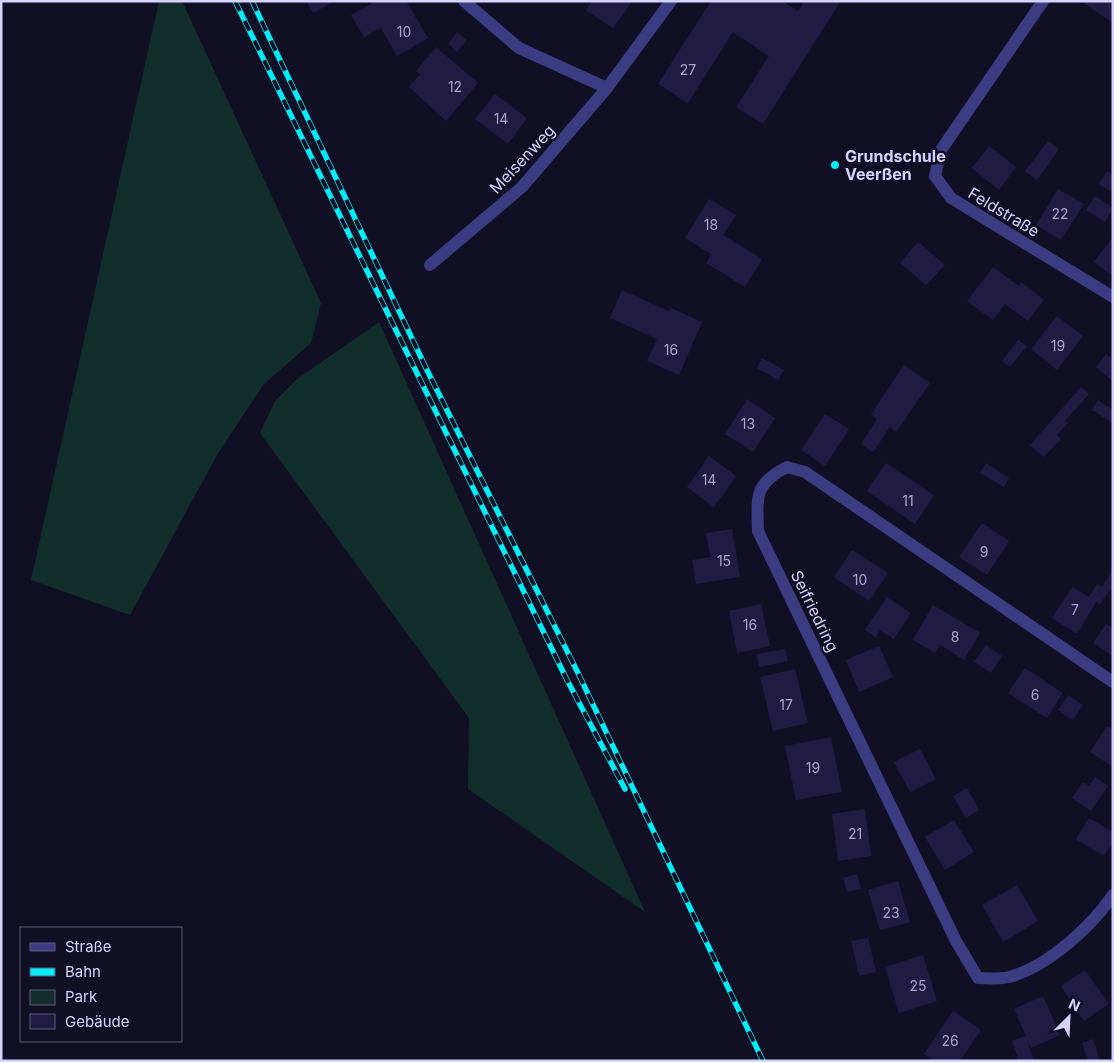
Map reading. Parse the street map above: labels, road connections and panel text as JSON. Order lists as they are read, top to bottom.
{
  "streets": {
    "street": ["Meisenweg", "Feldstraße", "Seifriedring"]
  },
  "places": ["Grundschule Veerßen"],
  "house_numbers": [
    "10",
    "27",
    "12",
    "14",
    "22",
    "18",
    "19",
    "16",
    "13",
    "14",
    "11",
    "9",
    "15",
    "10",
    "7",
    "16",
    "8",
    "6",
    "17",
    "19",
    "21",
    "23",
    "25",
    "26"
  ],
  "legend": [
    "Straße",
    "Bahn",
    "Park",
    "Gebäude"
  ],
  "north": "top right"
}
